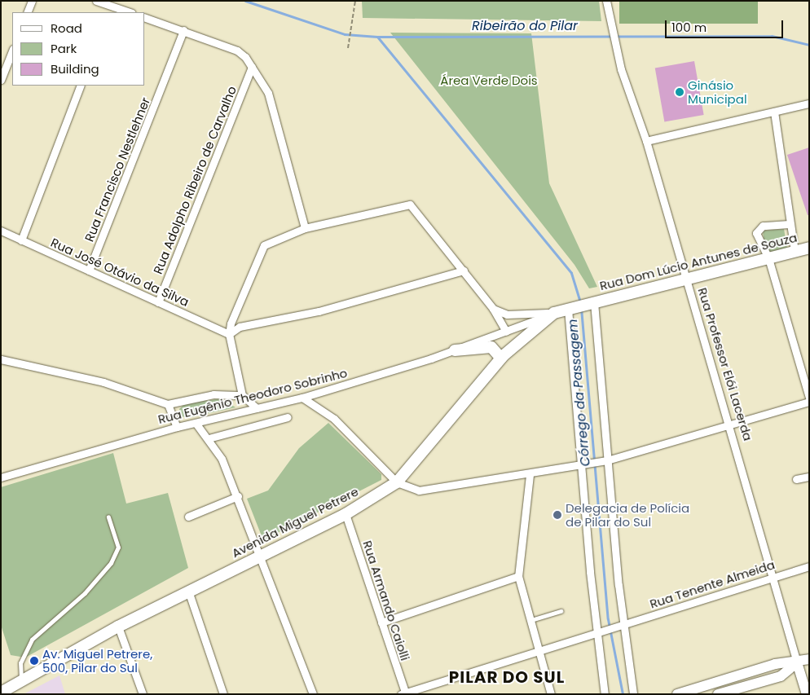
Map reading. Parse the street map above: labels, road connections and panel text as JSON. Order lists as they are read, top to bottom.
{
  "streets": {
    "main road": ["Rua Dom Lúcio Antunes de Souza", "Rua Professor Elói Lacerda", "Avenida Miguel Petrere"],
    "street": [
      "Rua Francisco Nestlehner",
      "Rua Adolpho Ribeiro de Carvalho",
      "Rua José Otávio da Silva",
      "Rua Eugênio Theodoro Sobrinho",
      "Rua Tenente Almeida",
      "Rua Armando Caiolli"
    ]
  },
  "crossings": [
    ["Rua Francisco Nestlehner", "Rua José Otávio da Silva"],
    ["Rua Adolpho Ribeiro de Carvalho", "Rua José Otávio da Silva"],
    ["Rua Dom Lúcio Antunes de Souza", "Rua Professor Elói Lacerda"],
    ["Rua Dom Lúcio Antunes de Souza", "Avenida Miguel Petrere"],
    ["Rua Professor Elói Lacerda", "Rua Tenente Almeida"],
    ["Rua Eugênio Theodoro Sobrinho", "Avenida Miguel Petrere"],
    ["Avenida Miguel Petrere", "Rua Armando Caiolli"],
    ["Rua Tenente Almeida", "Rua Armando Caiolli"]
  ],
  "districts": ["PILAR DO SUL"],
  "water": ["Ribeirão do Pilar", "Córrego da Passagem"],
  "parks": ["Área Verde Dois"],
  "places": ["Ginásio Municipal", "Delegacia de Polícia de Pilar do Sul", "Av. Miguel Petrere, 500, Pilar do Sul"],
  "legend": ["Road", "Park", "Building"],
  "scale_bar": "100 m"
}
